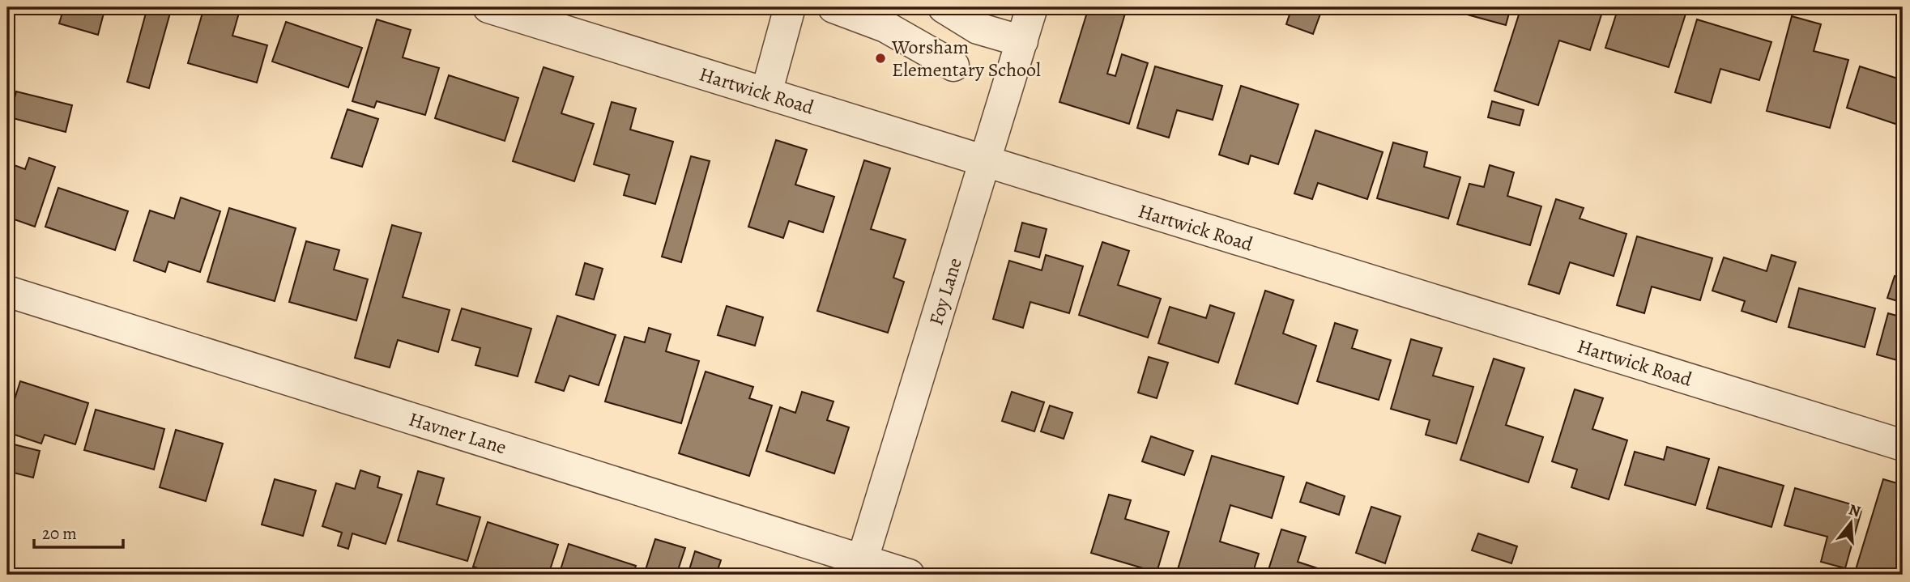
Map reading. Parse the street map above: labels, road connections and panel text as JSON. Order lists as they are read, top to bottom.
{
  "streets": {
    "street": ["Hartwick Road", "Foy Lane", "Havner Lane"]
  },
  "crossings": [
    ["Hartwick Road", "Foy Lane"],
    ["Foy Lane", "Havner Lane"]
  ],
  "places": ["Worsham Elementary School"],
  "scale_bar": "20 m",
  "north": "top"
}
